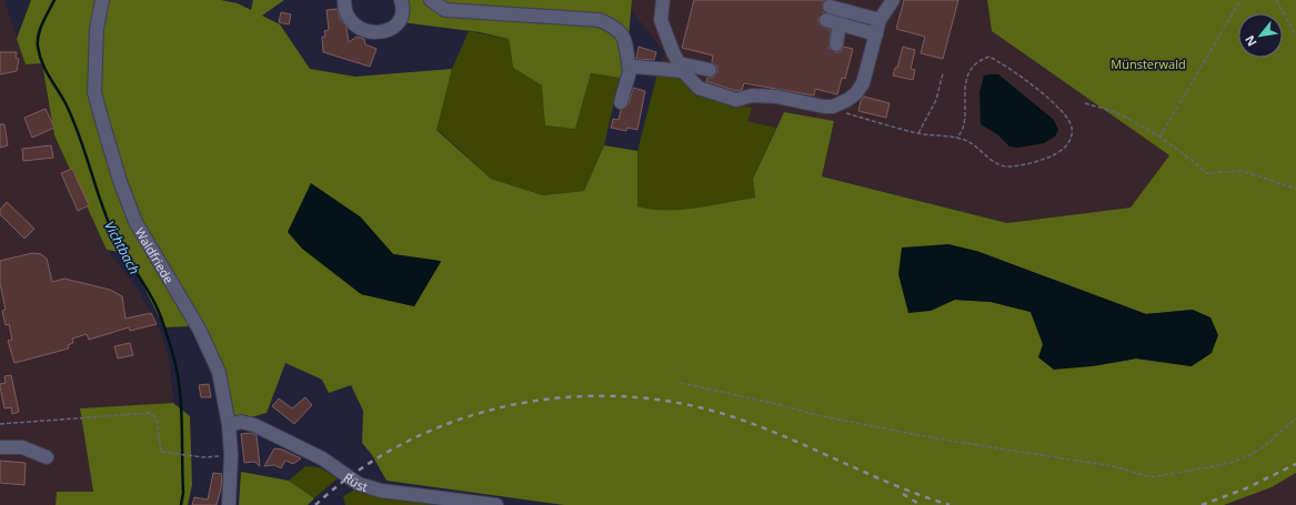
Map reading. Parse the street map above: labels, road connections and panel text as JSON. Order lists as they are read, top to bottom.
{
  "streets": {
    "street": ["Waldfriede", "Rüst"]
  },
  "crossings": [
    ["Waldfriede", "Rüst"]
  ],
  "water": ["Vichtbach"],
  "parks": ["Münsterwald"],
  "north": "bottom left"
}
